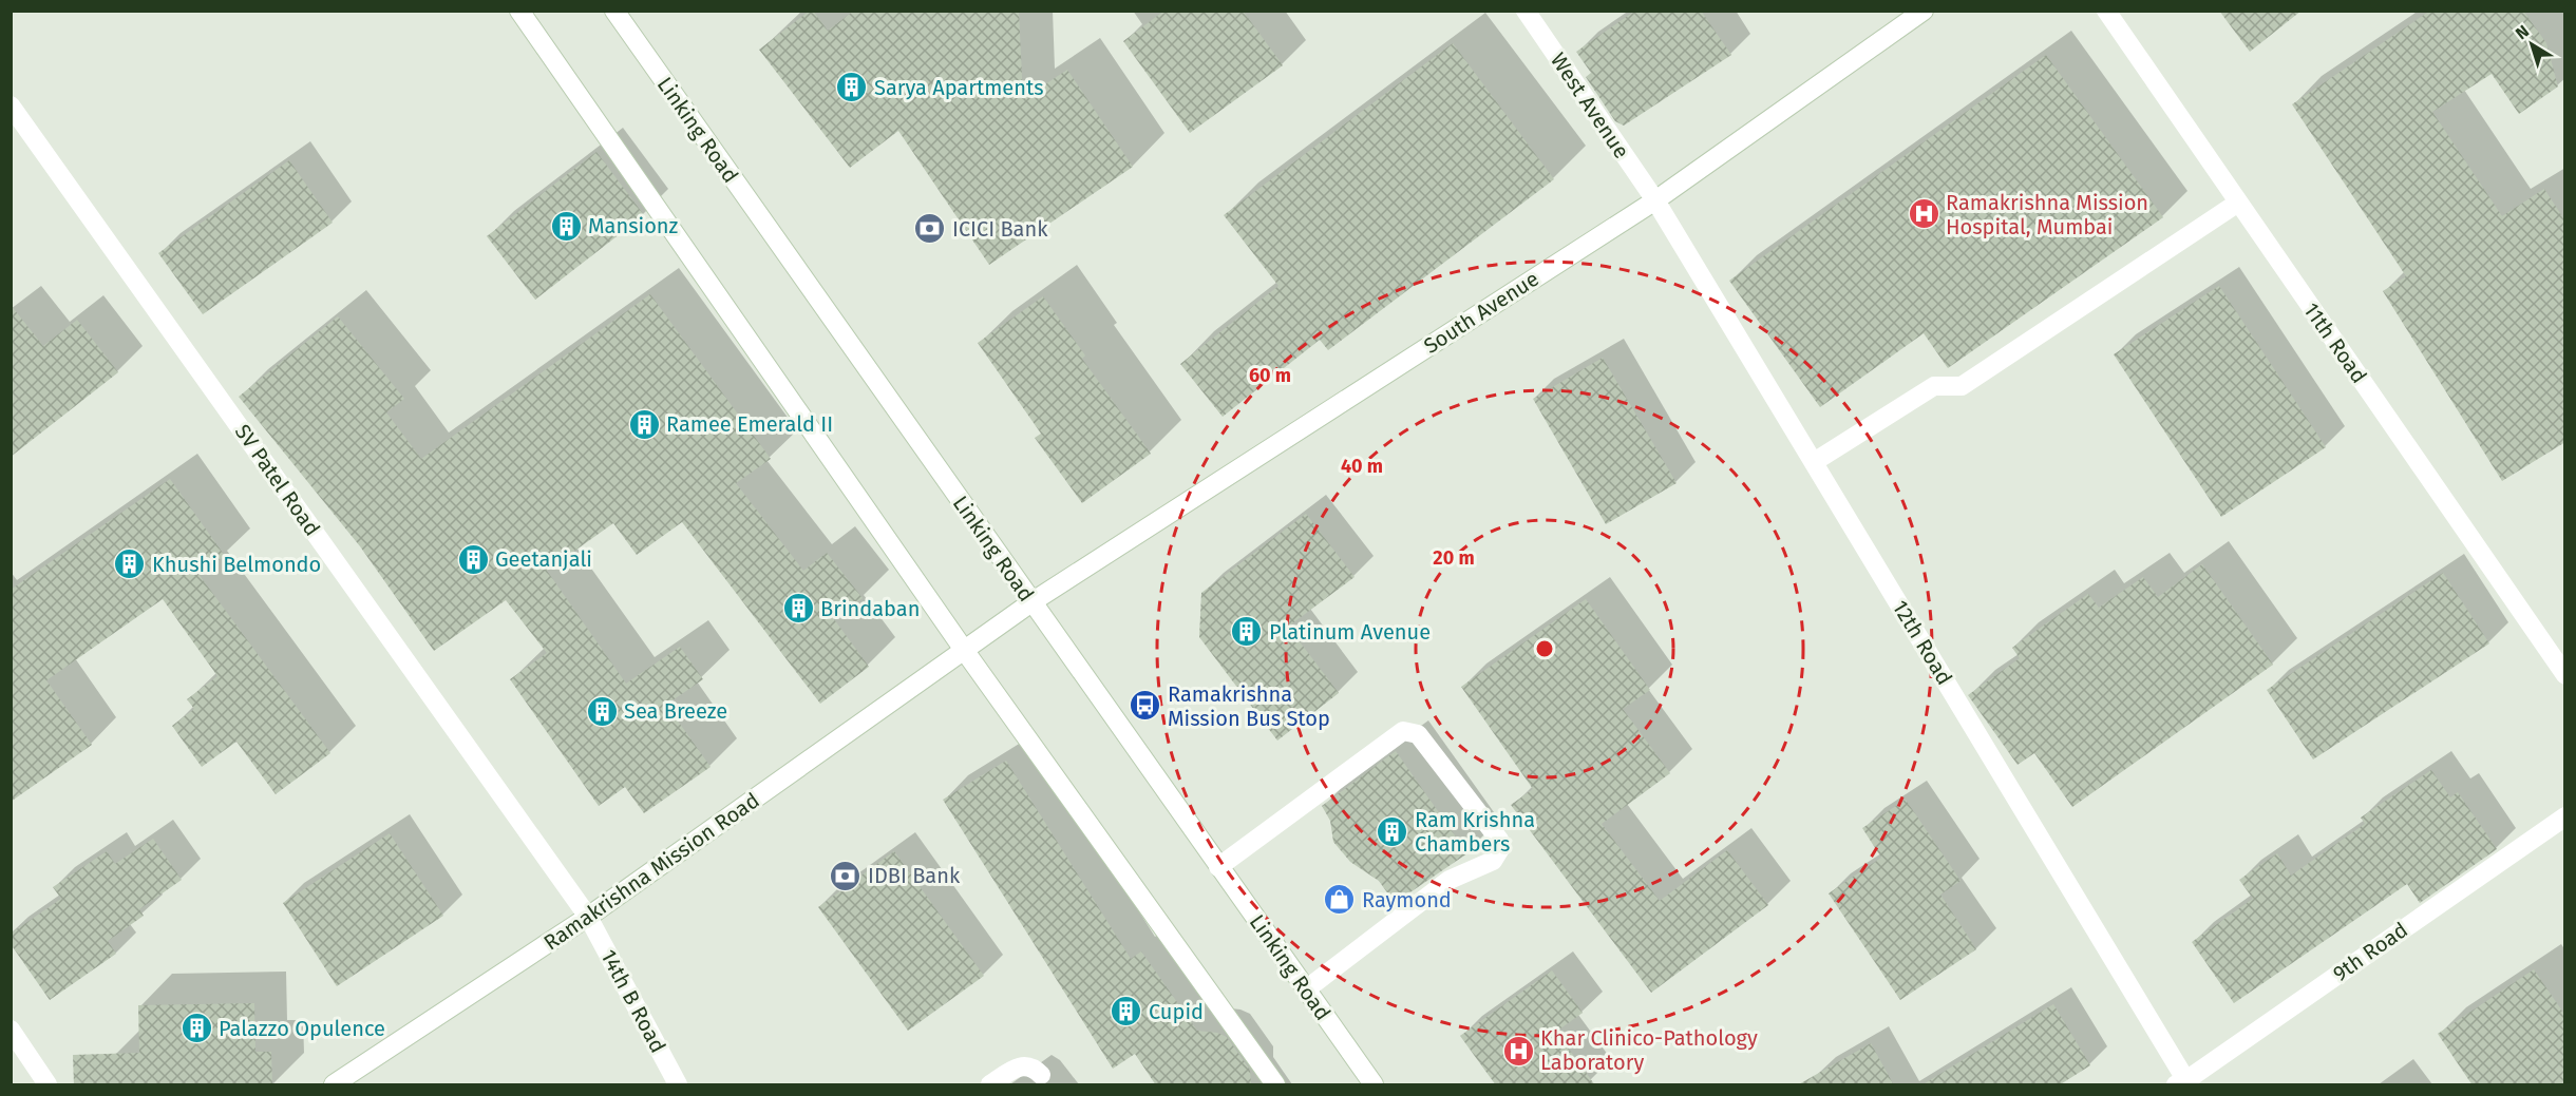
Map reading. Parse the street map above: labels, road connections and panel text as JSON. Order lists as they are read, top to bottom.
{
  "streets": {
    "street": [
      "West Avenue",
      "Linking Road",
      "South Avenue",
      "11th Road",
      "SV Patel Road",
      "12th Road",
      "Ramakrishna Mission Road",
      "9th Road",
      "14th B Road"
    ]
  },
  "crossings": [
    ["West Avenue", "South Avenue"],
    ["West Avenue", "12th Road"],
    ["Linking Road", "South Avenue"],
    ["South Avenue", "12th Road"],
    ["South Avenue", "Ramakrishna Mission Road"],
    ["SV Patel Road", "Ramakrishna Mission Road"],
    ["SV Patel Road", "14th B Road"],
    ["12th Road", "9th Road"],
    ["Ramakrishna Mission Road", "14th B Road"]
  ],
  "places": {
    "building": [
      "Sarya Apartments",
      "Mansionz",
      "Ramee Emerald II",
      "Geetanjali",
      "Khushi Belmondo",
      "Brindaban",
      "Platinum Avenue",
      "Sea Breeze",
      "Ram Krishna Chambers",
      "Cupid",
      "Palazzo Opulence"
    ],
    "hospital": ["Ramakrishna Mission Hospital, Mumbai", "Khar Clinico-Pathology Laboratory"],
    "bank": ["ICICI Bank", "IDBI Bank"],
    "bus stop": ["Ramakrishna Mission Bus Stop"],
    "shop": ["Raymond"]
  },
  "north": "top left",
  "rings": ["60 m", "40 m", "20 m"]
}
